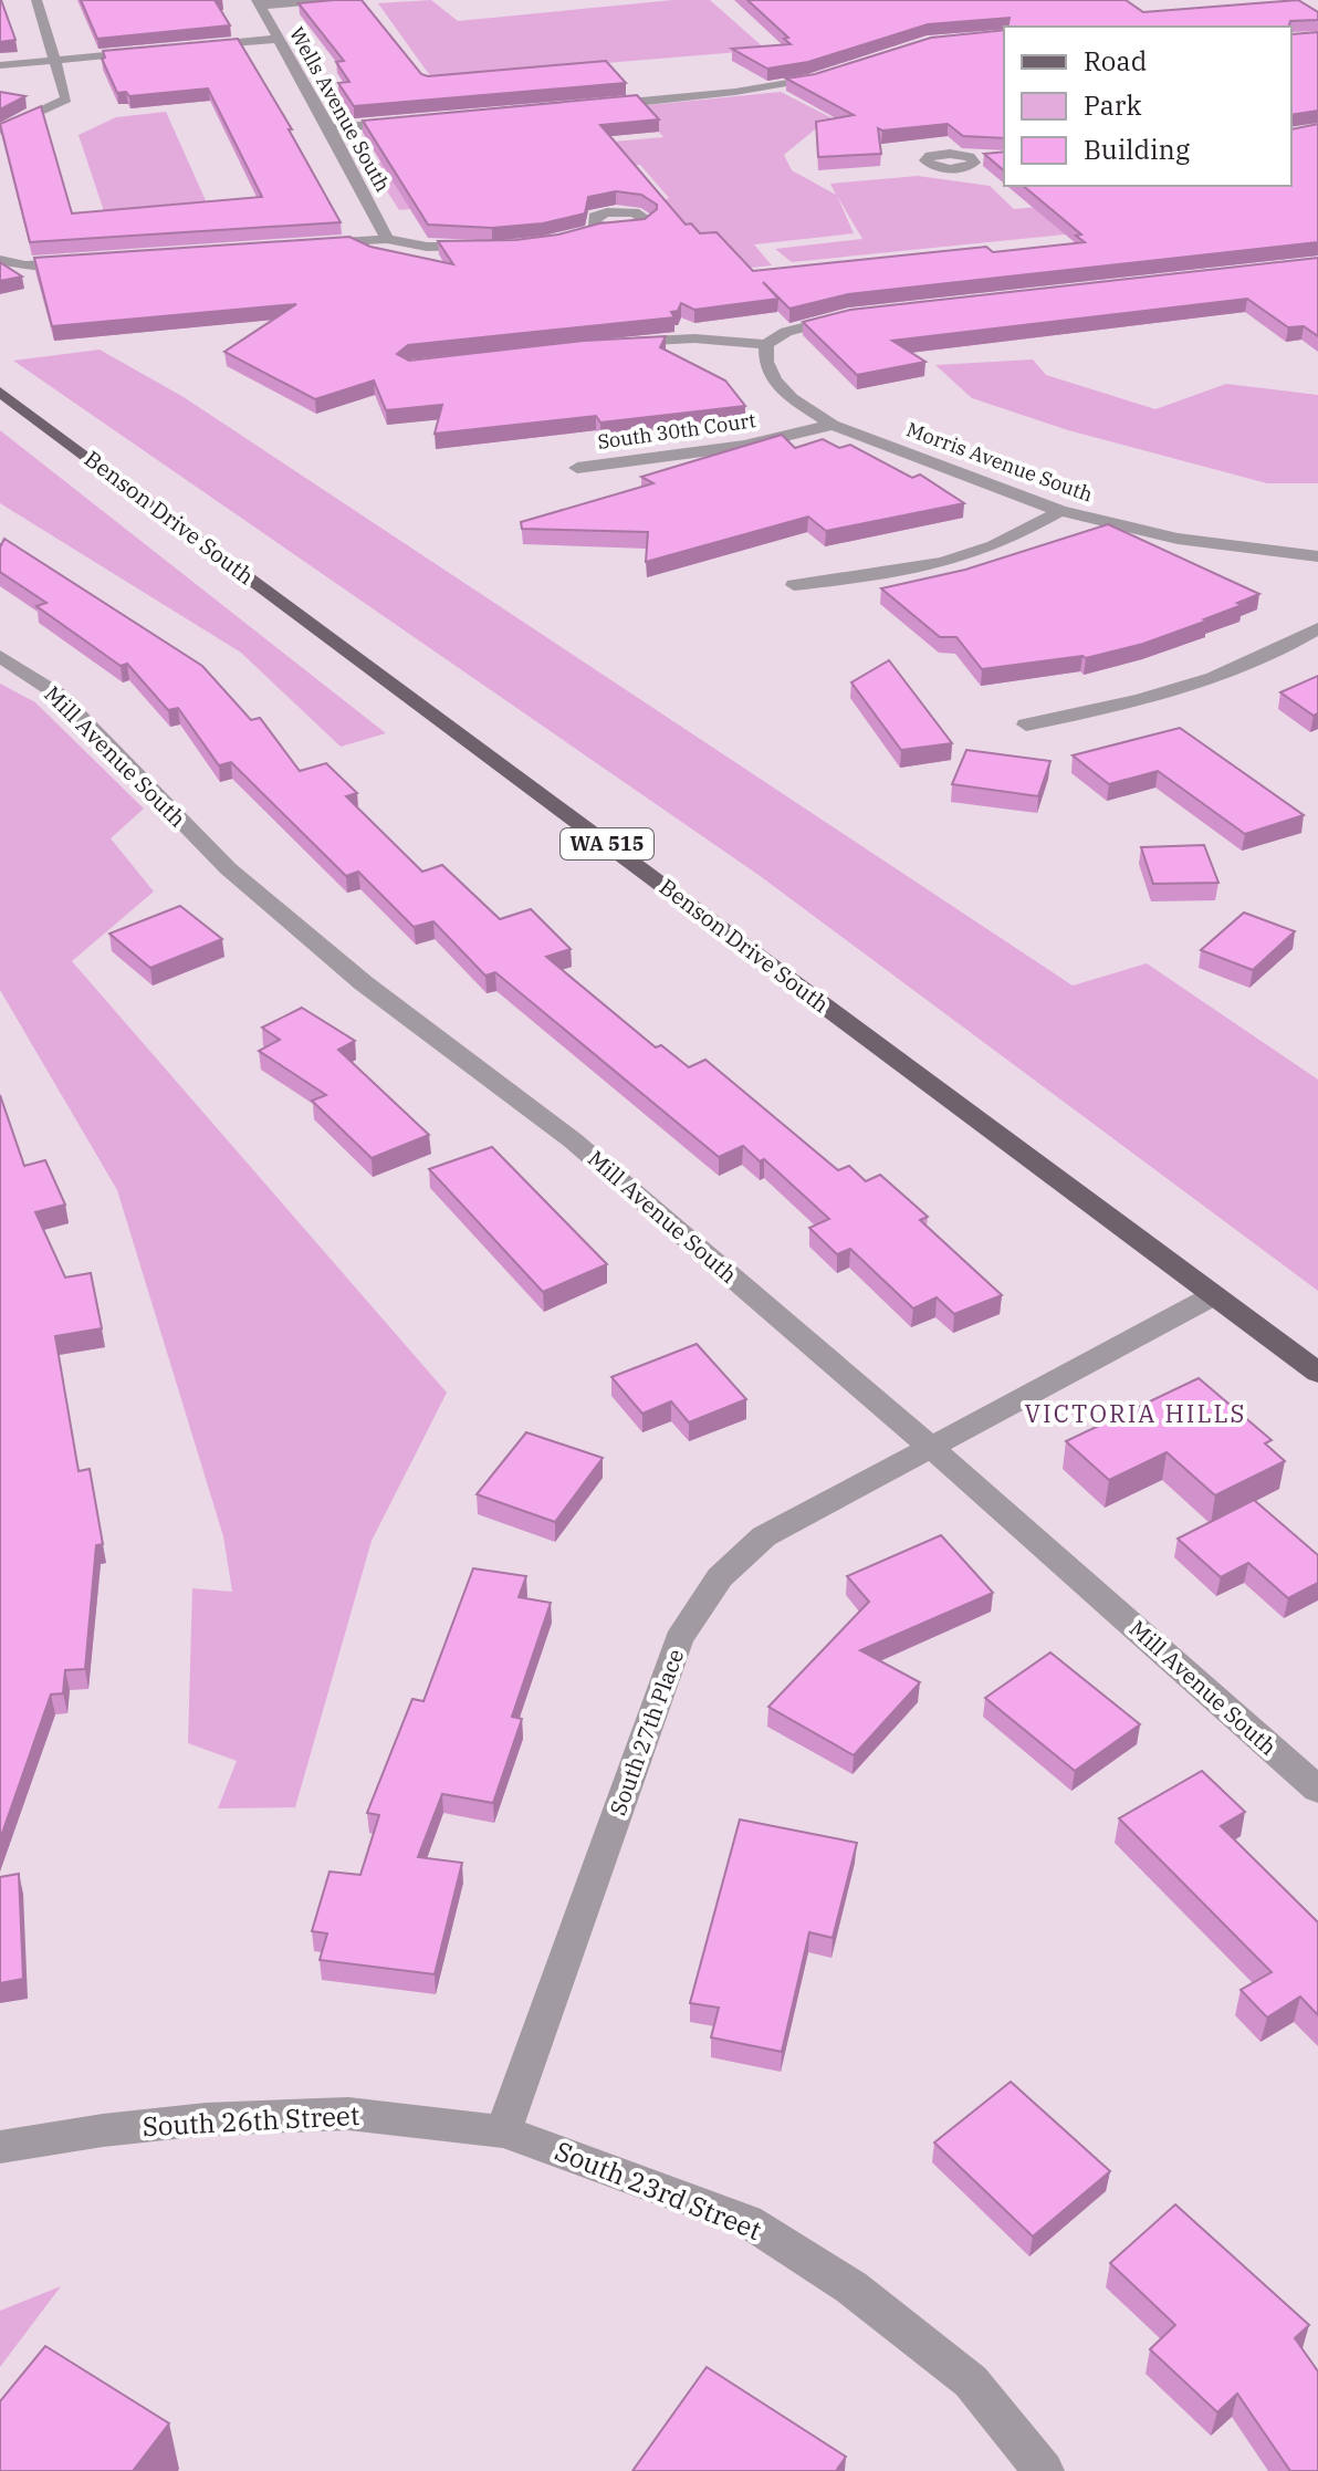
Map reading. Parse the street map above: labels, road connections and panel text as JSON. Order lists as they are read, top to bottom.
{
  "streets": {
    "main road": ["Benson Drive South", "WA 515"],
    "street": [
      "Wells Avenue South",
      "South 30th Court",
      "Morris Avenue South",
      "Mill Avenue South",
      "South 27th Place",
      "South 26th Street",
      "South 23rd Street"
    ]
  },
  "crossings": [
    ["South 30th Court", "Morris Avenue South"],
    ["Benson Drive South", "South 27th Place"],
    ["Mill Avenue South", "South 27th Place"],
    ["South 27th Place", "South 26th Street"],
    ["South 27th Place", "South 23rd Street"],
    ["South 26th Street", "South 23rd Street"]
  ],
  "districts": ["VICTORIA HILLS"],
  "legend": ["Road", "Park", "Building"]
}
